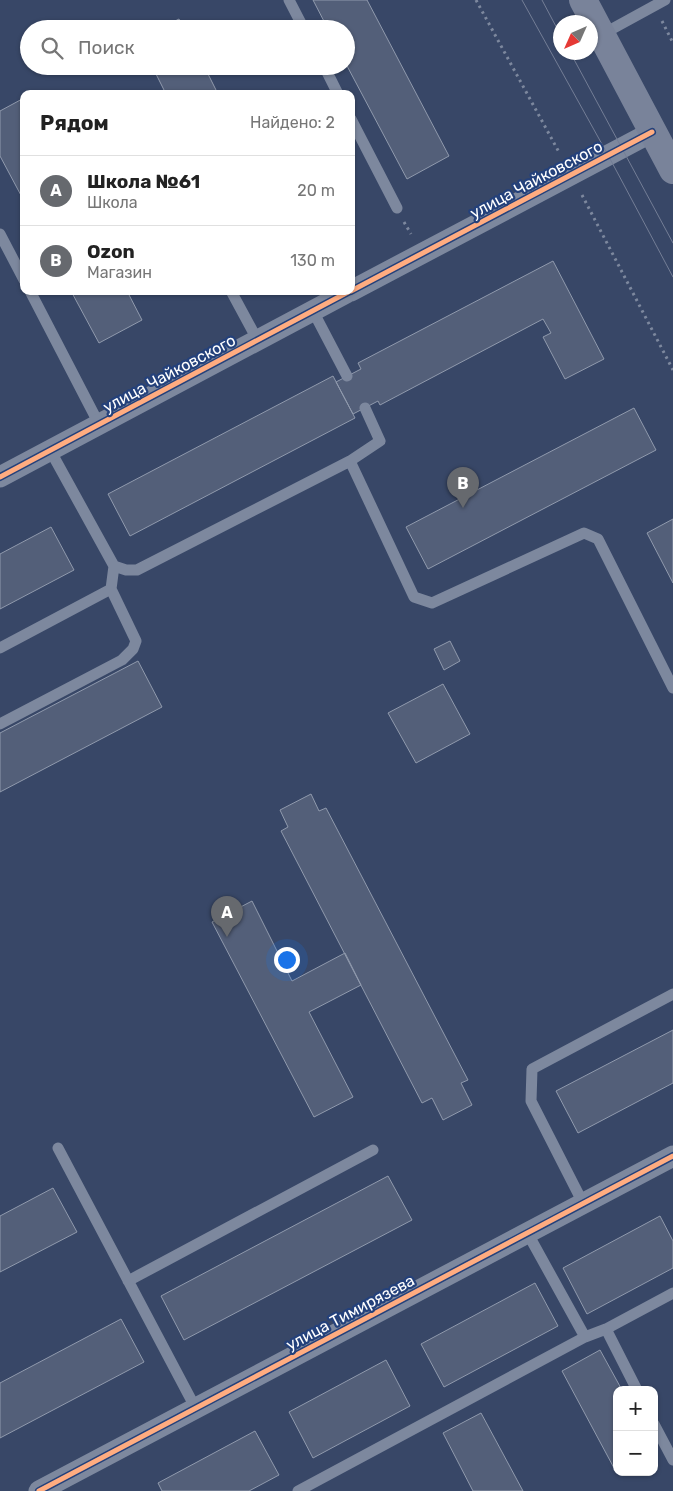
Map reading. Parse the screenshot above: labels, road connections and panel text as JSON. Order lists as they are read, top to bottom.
{
  "streets": {
    "street": ["улица Чайковского", "улица Тимирязева"]
  },
  "north": "bottom left",
  "page": {
    "search": "Поиск",
    "heading": ["Рядом", "Найдено: 2"],
    "list": [
      {
        "mark": "A",
        "name": "Школа №61",
        "note": "Школа",
        "value": "20 m"
      },
      {
        "mark": "B",
        "name": "Ozon",
        "note": "Магазин",
        "value": "130 m"
      }
    ],
    "pins": ["B", "A"],
    "map_buttons": ["+", "−"]
  }
}
